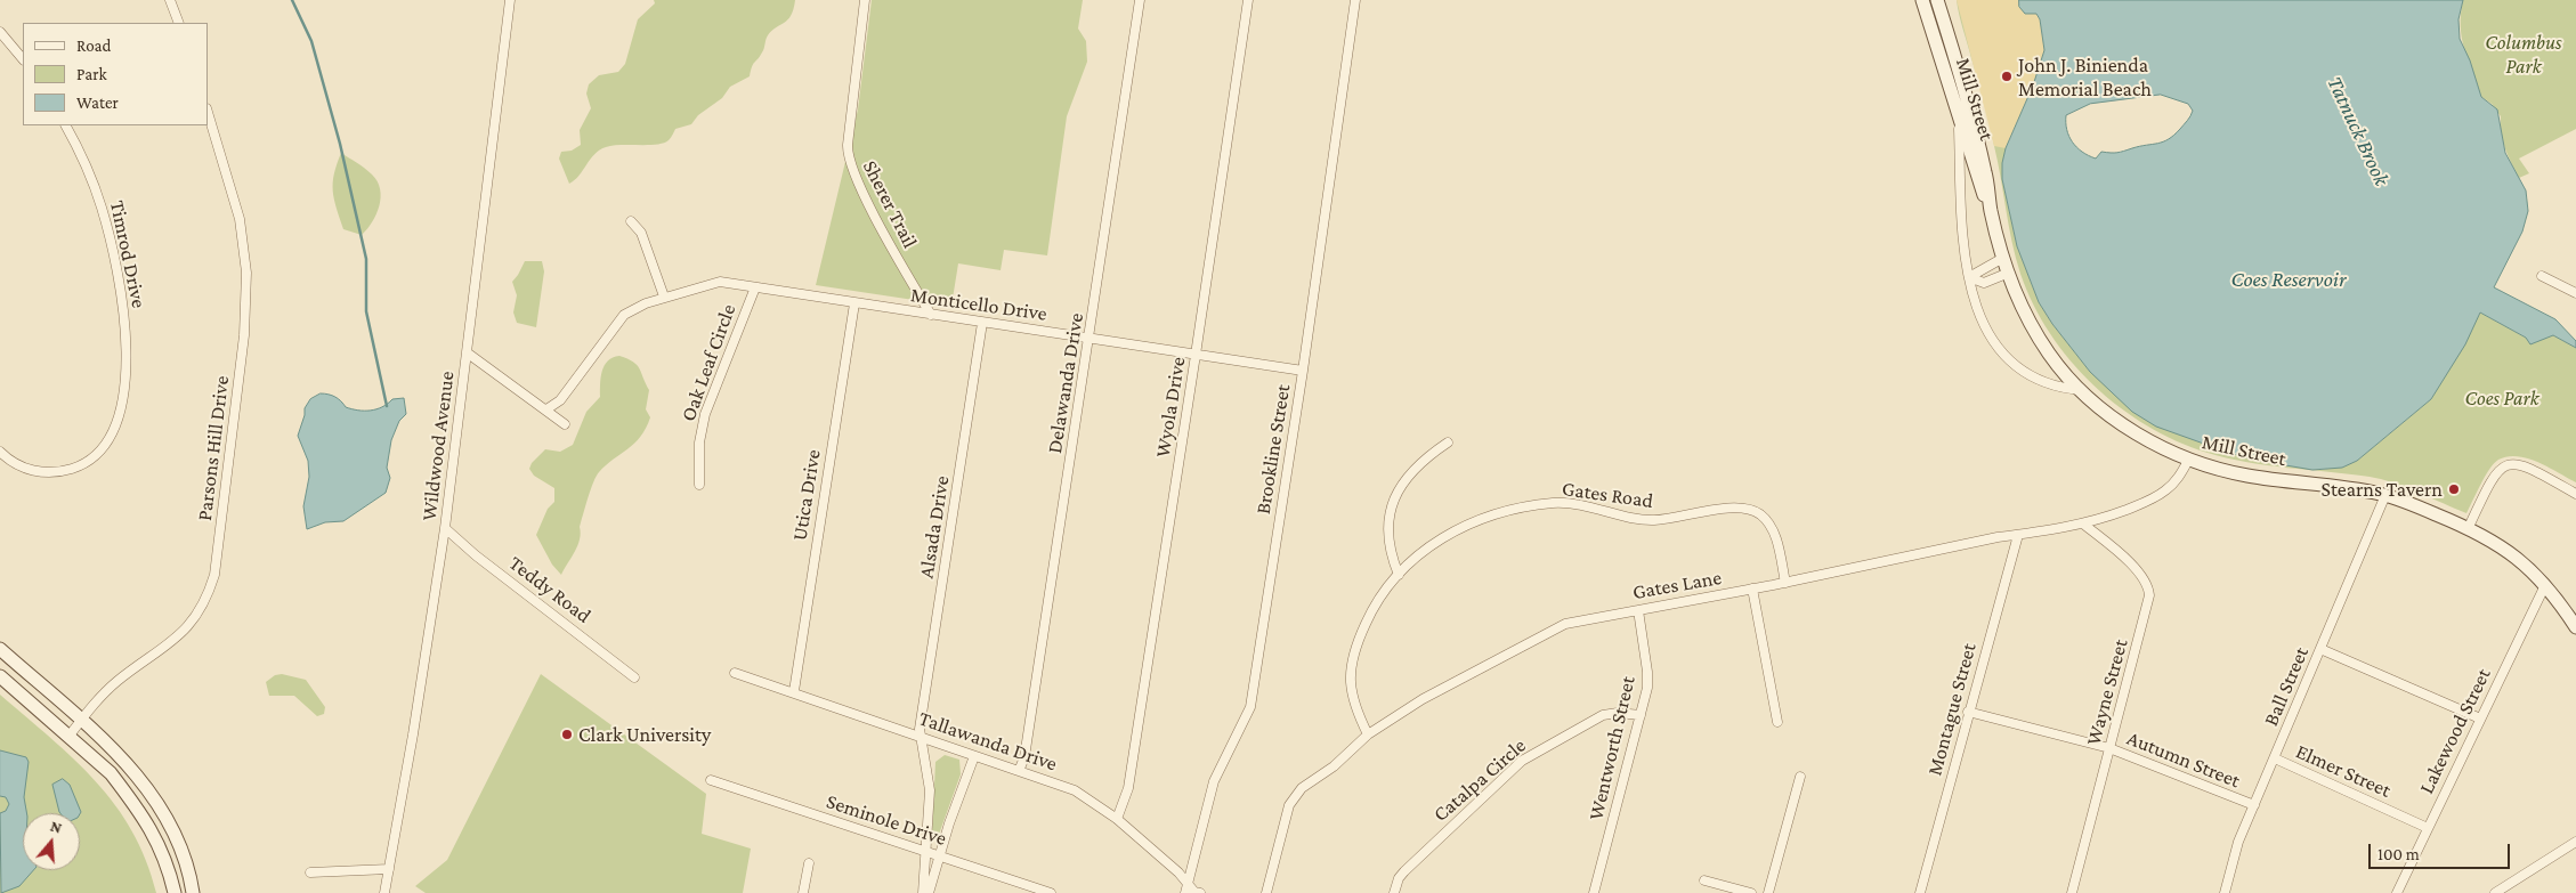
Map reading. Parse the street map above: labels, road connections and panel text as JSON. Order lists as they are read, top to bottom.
{
  "streets": {
    "main road": ["Mill Street"],
    "street": [
      "Sherer Trail",
      "Timrod Drive",
      "Monticello Drive",
      "Oak Leaf Circle",
      "Delawanda Drive",
      "Wyola Drive",
      "Wildwood Avenue",
      "Parsons Hill Drive",
      "Brookline Street",
      "Utica Drive",
      "Gates Road",
      "Alsada Drive",
      "Gates Lane",
      "Teddy Road",
      "Ball Street",
      "Wayne Street",
      "Montague Street",
      "Lakewood Street",
      "Tallawanda Drive",
      "Wentworth Street",
      "Autumn Street",
      "Elmer Street",
      "Catalpa Circle",
      "Seminole Drive"
    ]
  },
  "crossings": [
    ["Mill Street", "Gates Lane"],
    ["Mill Street", "Ball Street"],
    ["Mill Street", "Lakewood Street"],
    ["Sherer Trail", "Monticello Drive"],
    ["Monticello Drive", "Oak Leaf Circle"],
    ["Monticello Drive", "Delawanda Drive"],
    ["Monticello Drive", "Wyola Drive"],
    ["Monticello Drive", "Brookline Street"],
    ["Monticello Drive", "Utica Drive"],
    ["Monticello Drive", "Alsada Drive"],
    ["Delawanda Drive", "Tallawanda Drive"],
    ["Wyola Drive", "Tallawanda Drive"],
    ["Wildwood Avenue", "Teddy Road"],
    ["Brookline Street", "Tallawanda Drive"],
    ["Utica Drive", "Tallawanda Drive"],
    ["Gates Road", "Gates Lane"],
    ["Alsada Drive", "Tallawanda Drive"],
    ["Alsada Drive", "Seminole Drive"],
    ["Gates Lane", "Wayne Street"],
    ["Gates Lane", "Montague Street"],
    ["Gates Lane", "Wentworth Street"],
    ["Ball Street", "Autumn Street"],
    ["Ball Street", "Elmer Street"],
    ["Wayne Street", "Autumn Street"],
    ["Montague Street", "Autumn Street"],
    ["Lakewood Street", "Elmer Street"],
    ["Wentworth Street", "Catalpa Circle"]
  ],
  "water": ["Tatnuck Brook", "Coes Reservoir"],
  "parks": ["Columbus Park", "Coes Park"],
  "places": ["John J. Binienda Memorial Beach", "Stearns Tavern", "Clark University"],
  "legend": ["Road", "Park", "Water"],
  "scale_bar": "100 m",
  "north": "top"
}
